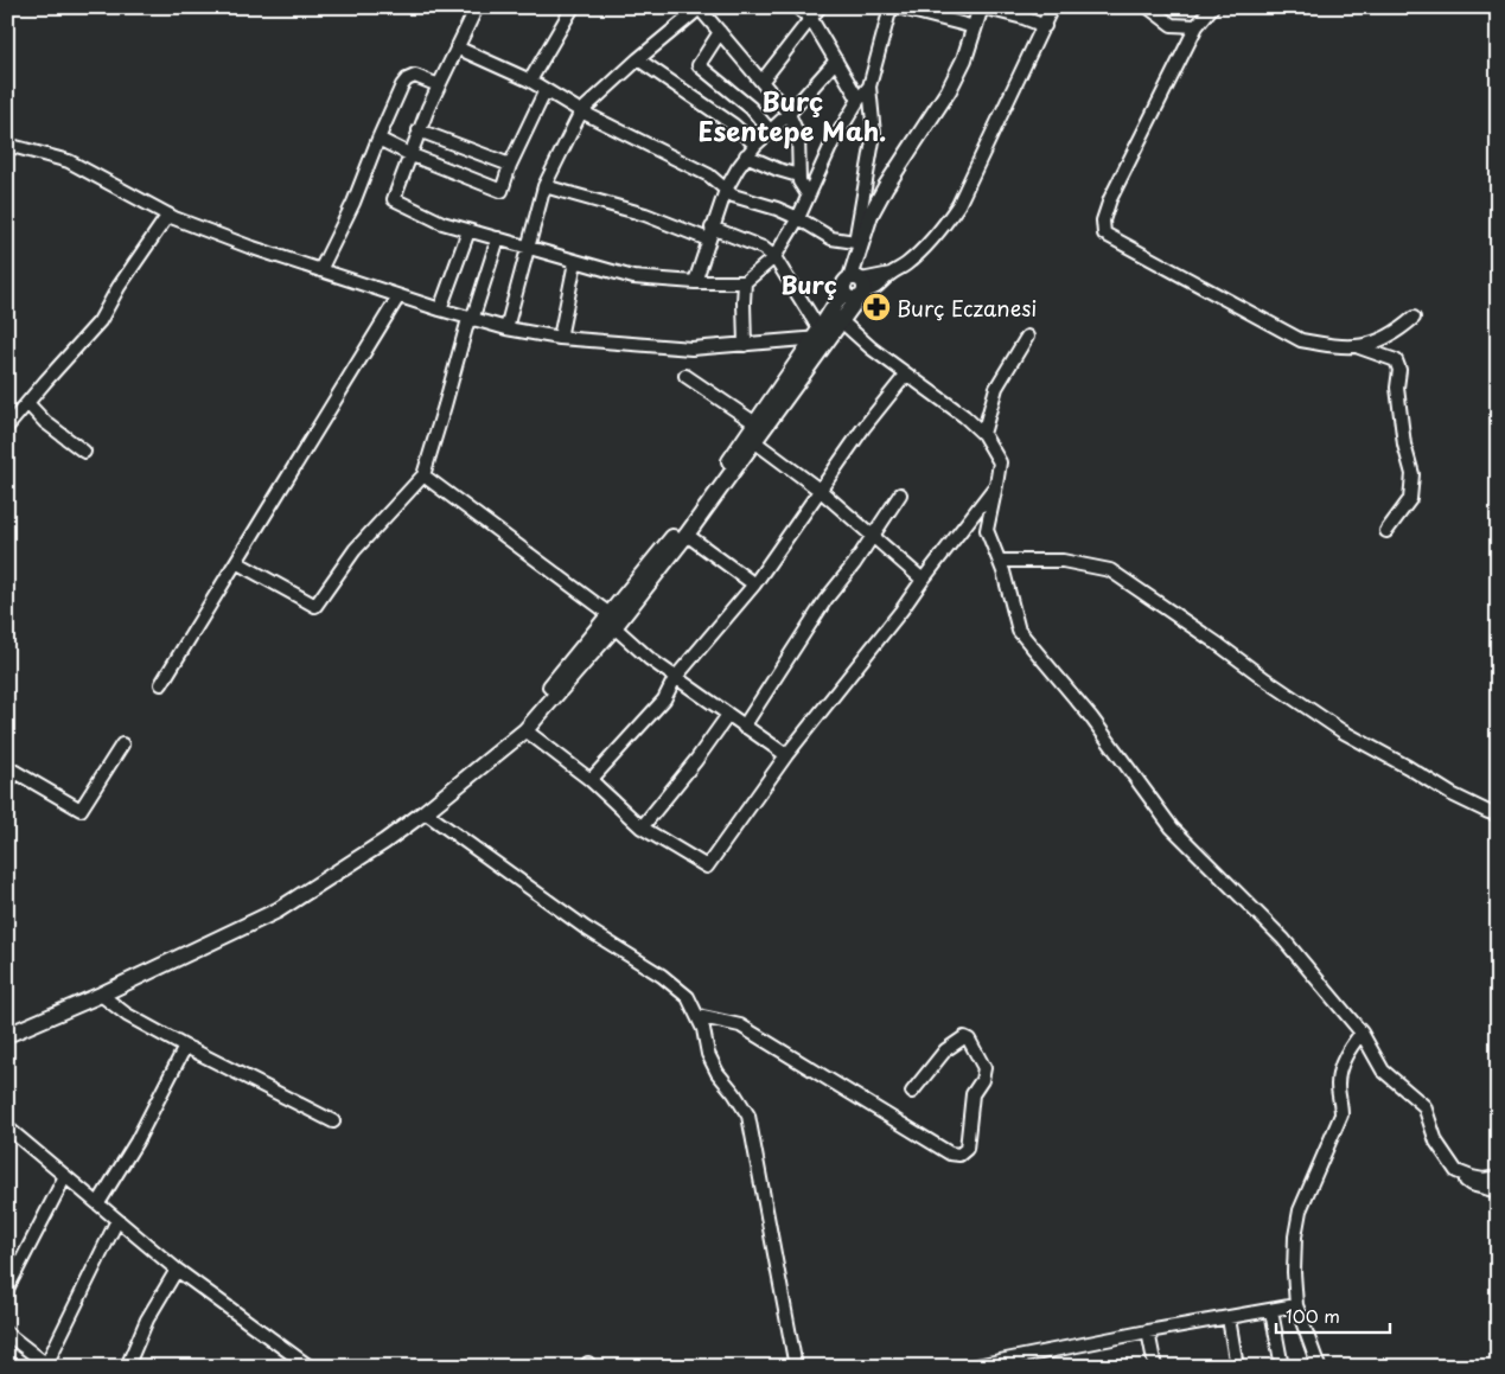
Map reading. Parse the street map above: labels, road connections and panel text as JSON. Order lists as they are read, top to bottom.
{
  "districts": ["Burç Esentepe Mah.", "Burç"],
  "places": {
    "pharmacy": ["Burç Eczanesi"]
  },
  "scale_bar": "100 m"
}
